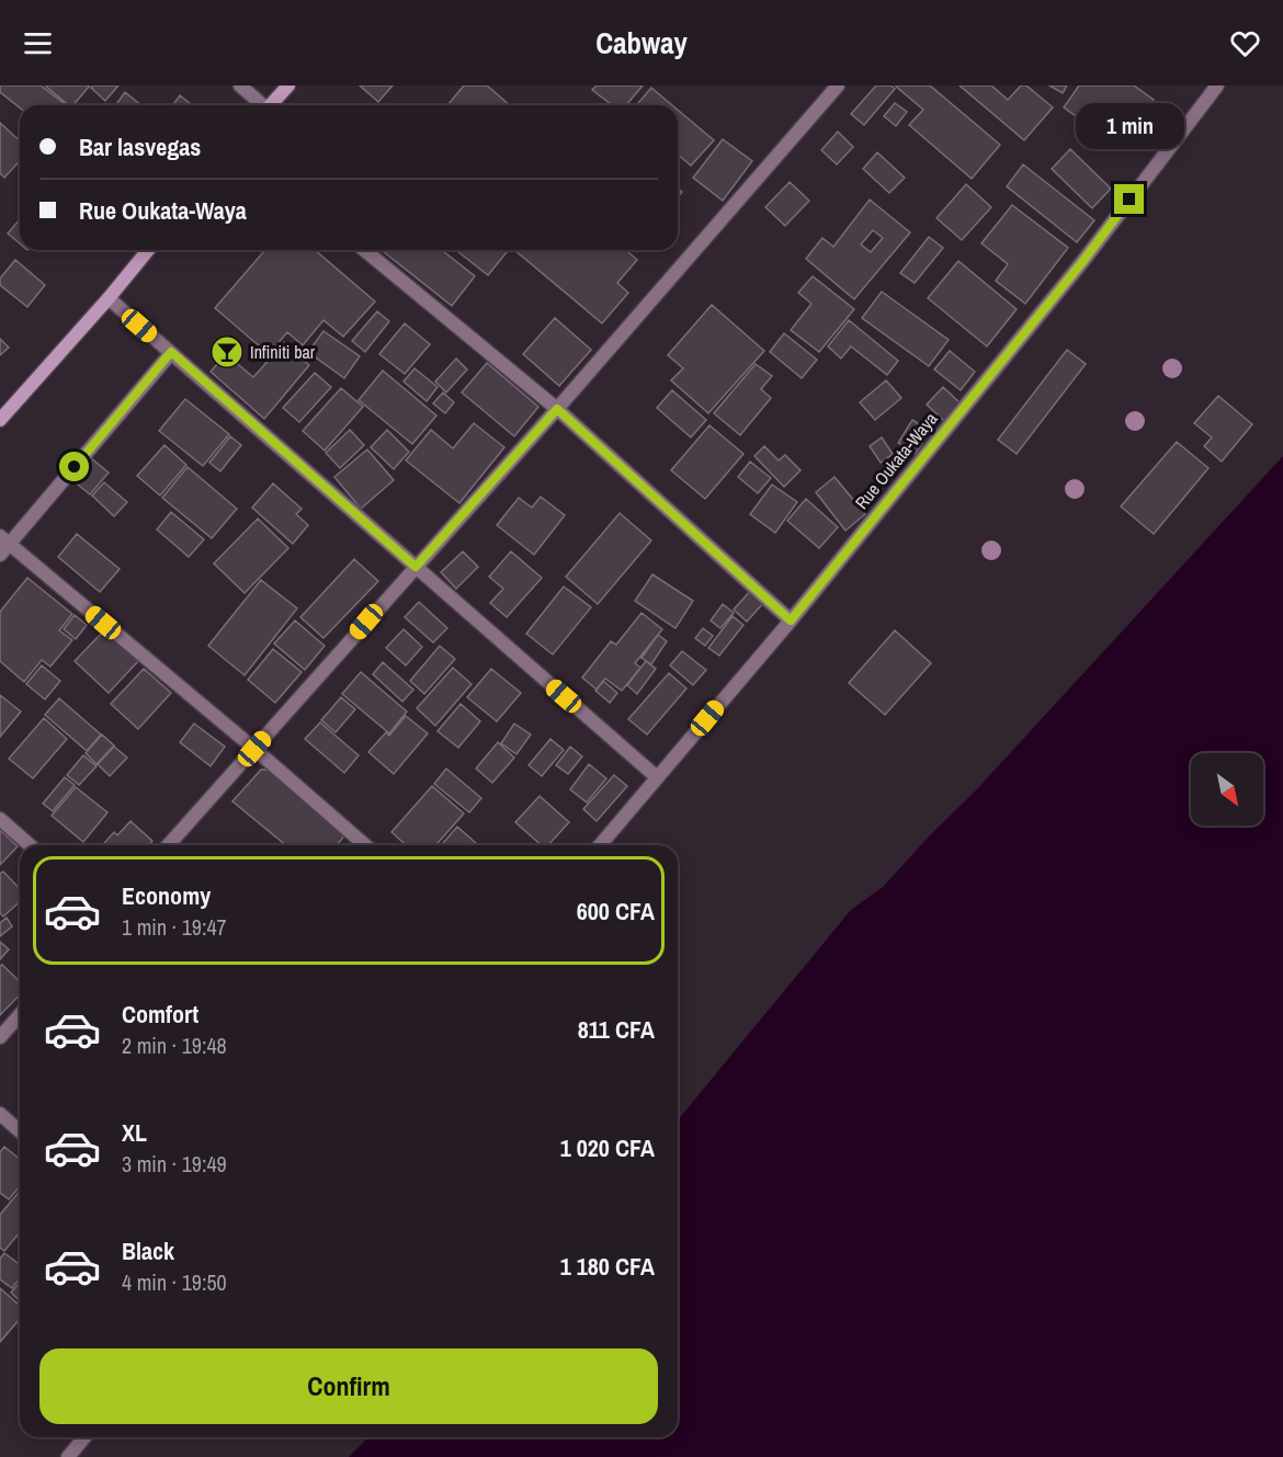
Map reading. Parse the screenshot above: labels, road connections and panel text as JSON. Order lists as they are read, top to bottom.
{
  "streets": {
    "street": ["Rue Oukata-Waya"]
  },
  "places": {
    "bar": ["Infiniti bar"]
  },
  "north": "bottom right",
  "page": {
    "header": "Cabway",
    "bubble": "1 min",
    "banner": ["Bar lasvegas", "Rue Oukata-Waya"],
    "list": [
      {
        "name": "Economy",
        "note": "1 min · 19:47",
        "value": "600 CFA"
      },
      {
        "name": "Comfort",
        "note": "2 min · 19:48",
        "value": "811 CFA"
      },
      {
        "name": "XL",
        "note": "3 min · 19:49",
        "value": "1 020 CFA"
      },
      {
        "name": "Black",
        "note": "4 min · 19:50",
        "value": "1 180 CFA"
      }
    ],
    "buttons": "Confirm"
  }
}
